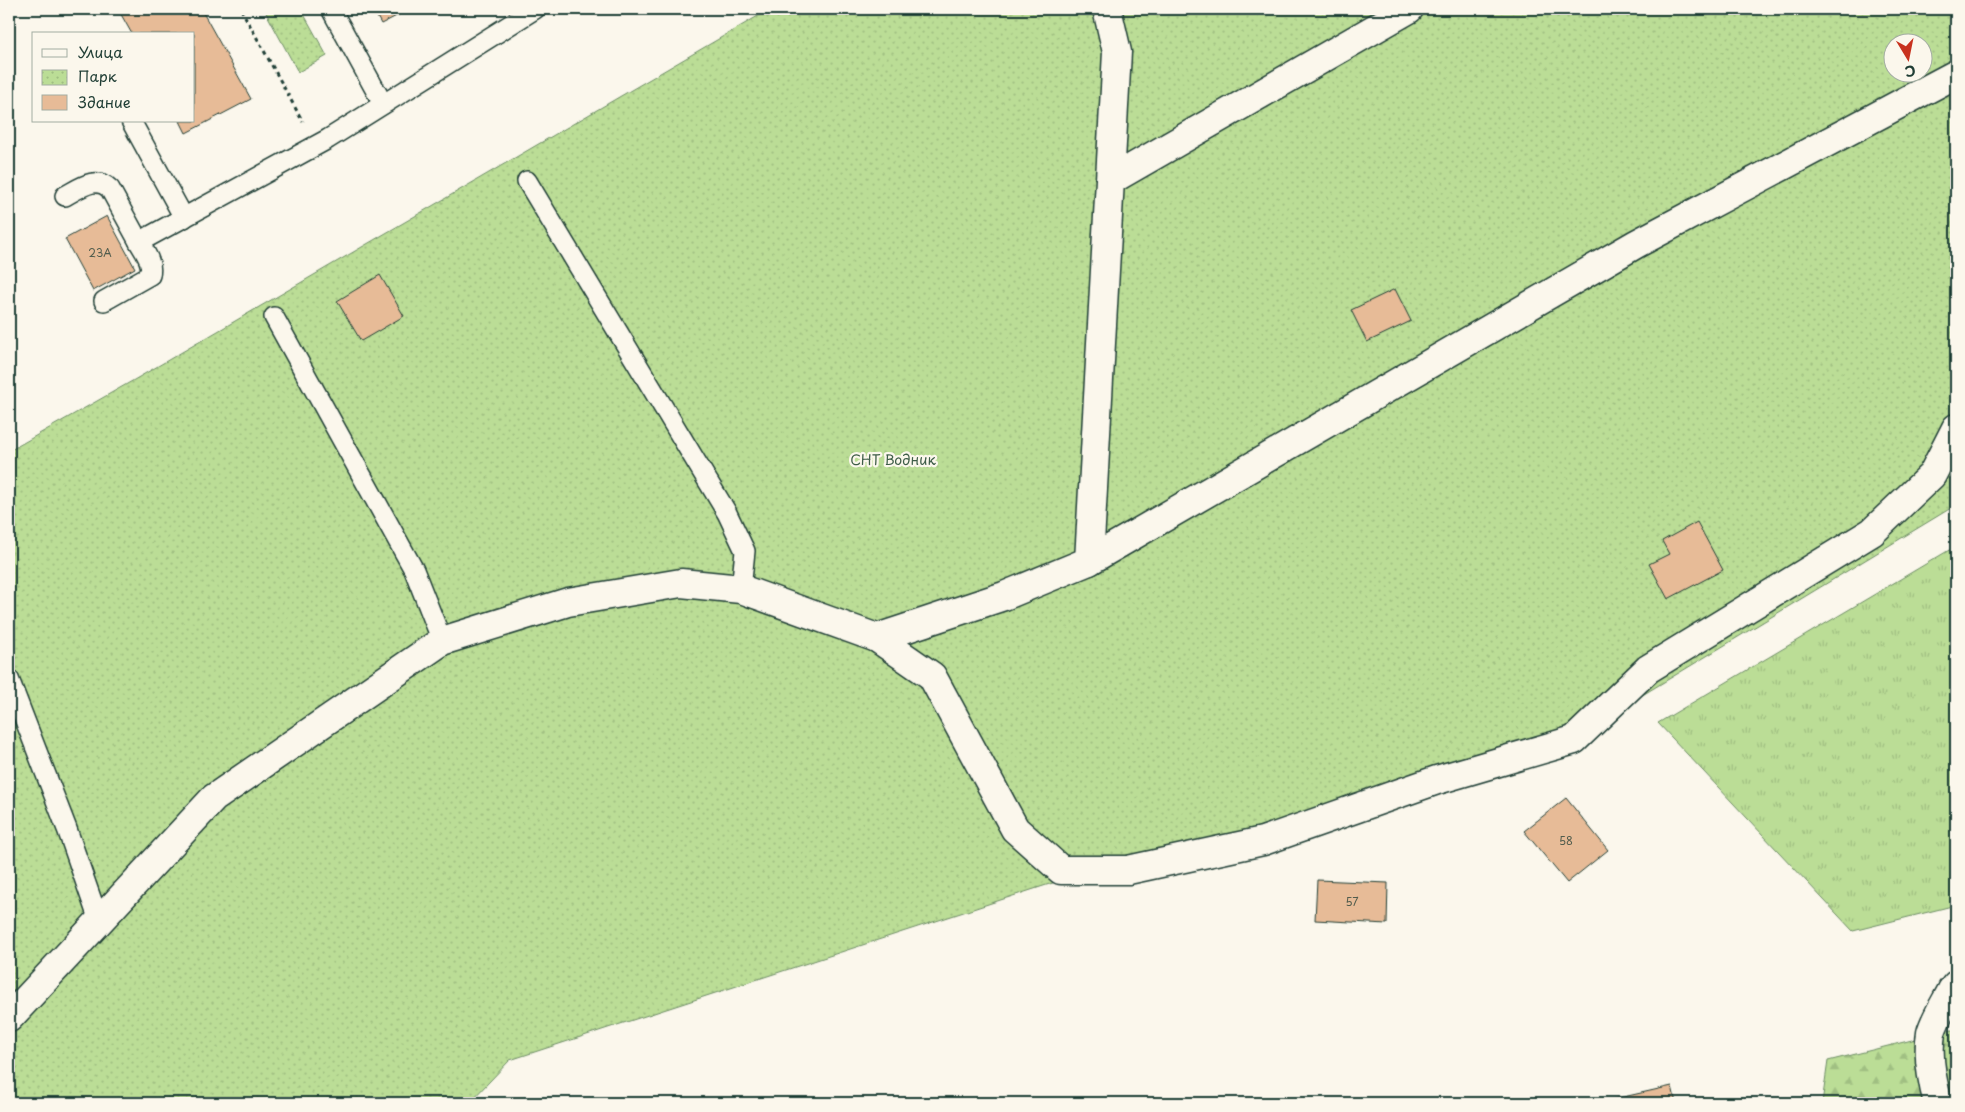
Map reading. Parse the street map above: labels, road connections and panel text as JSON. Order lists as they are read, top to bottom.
{
  "parks": ["СНТ Водник"],
  "house_numbers": ["23А", "58", "57"],
  "legend": ["Улица", "Парк", "Здание"],
  "north": "bottom"
}
